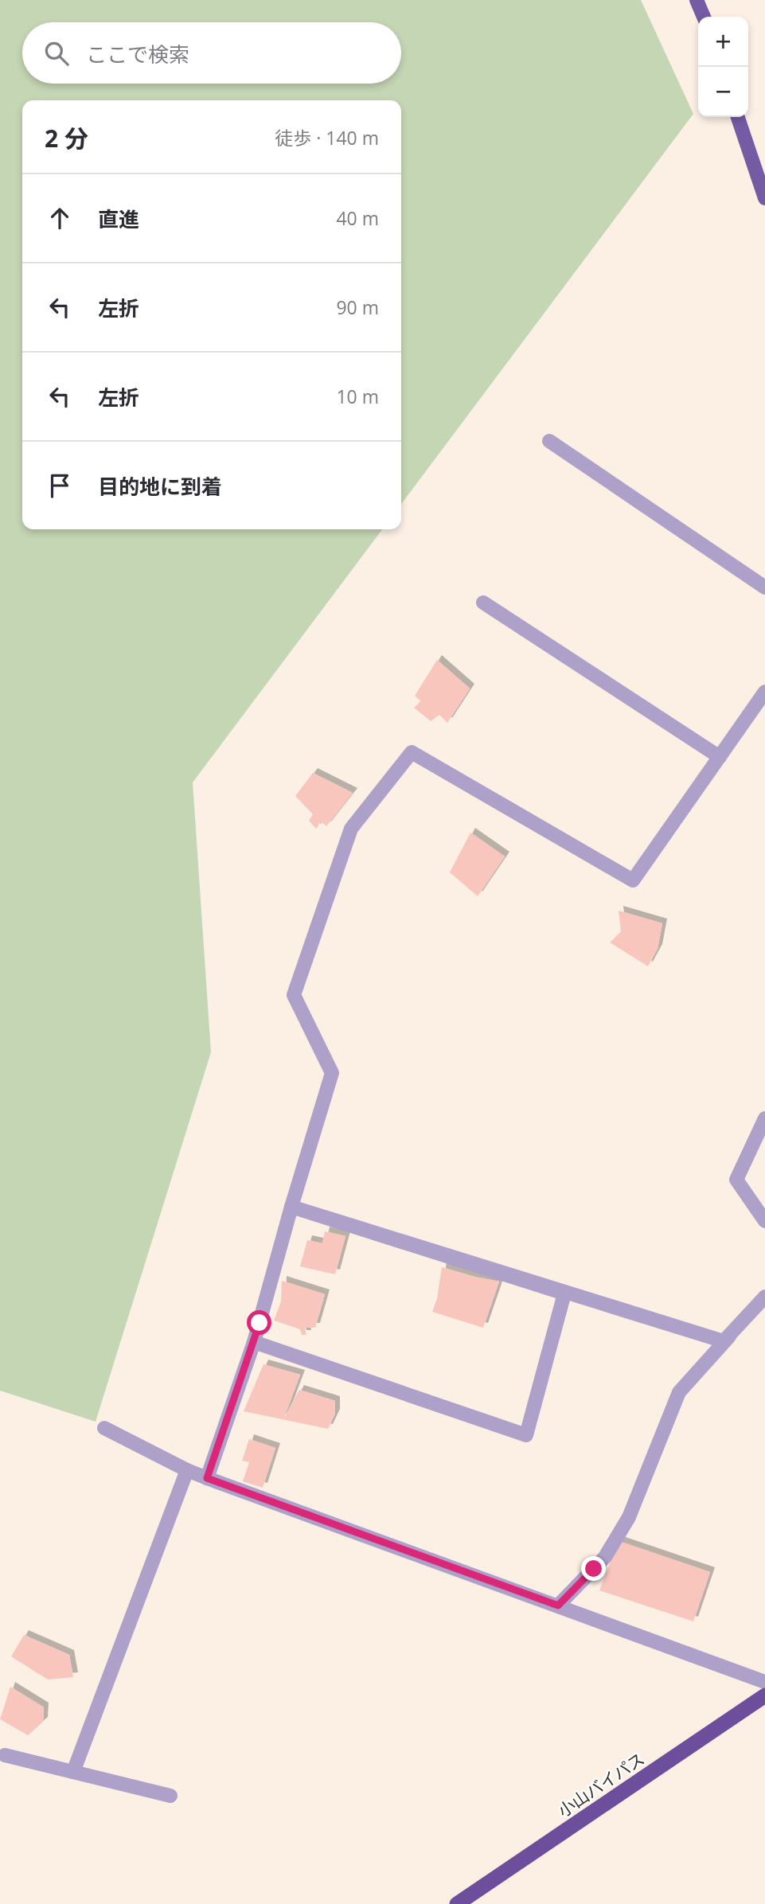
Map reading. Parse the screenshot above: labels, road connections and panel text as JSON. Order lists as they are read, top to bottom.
{
  "streets": {
    "highway": ["小山バイパス"]
  },
  "page": {
    "map_buttons": ["+", "−"],
    "search": "ここで検索",
    "heading": ["2 分", "徒歩 · 140 m"],
    "list": [
      ["直進", "40 m"],
      ["左折", "90 m"],
      ["左折", "10 m"],
      "目的地に到着"
    ]
  }
}
